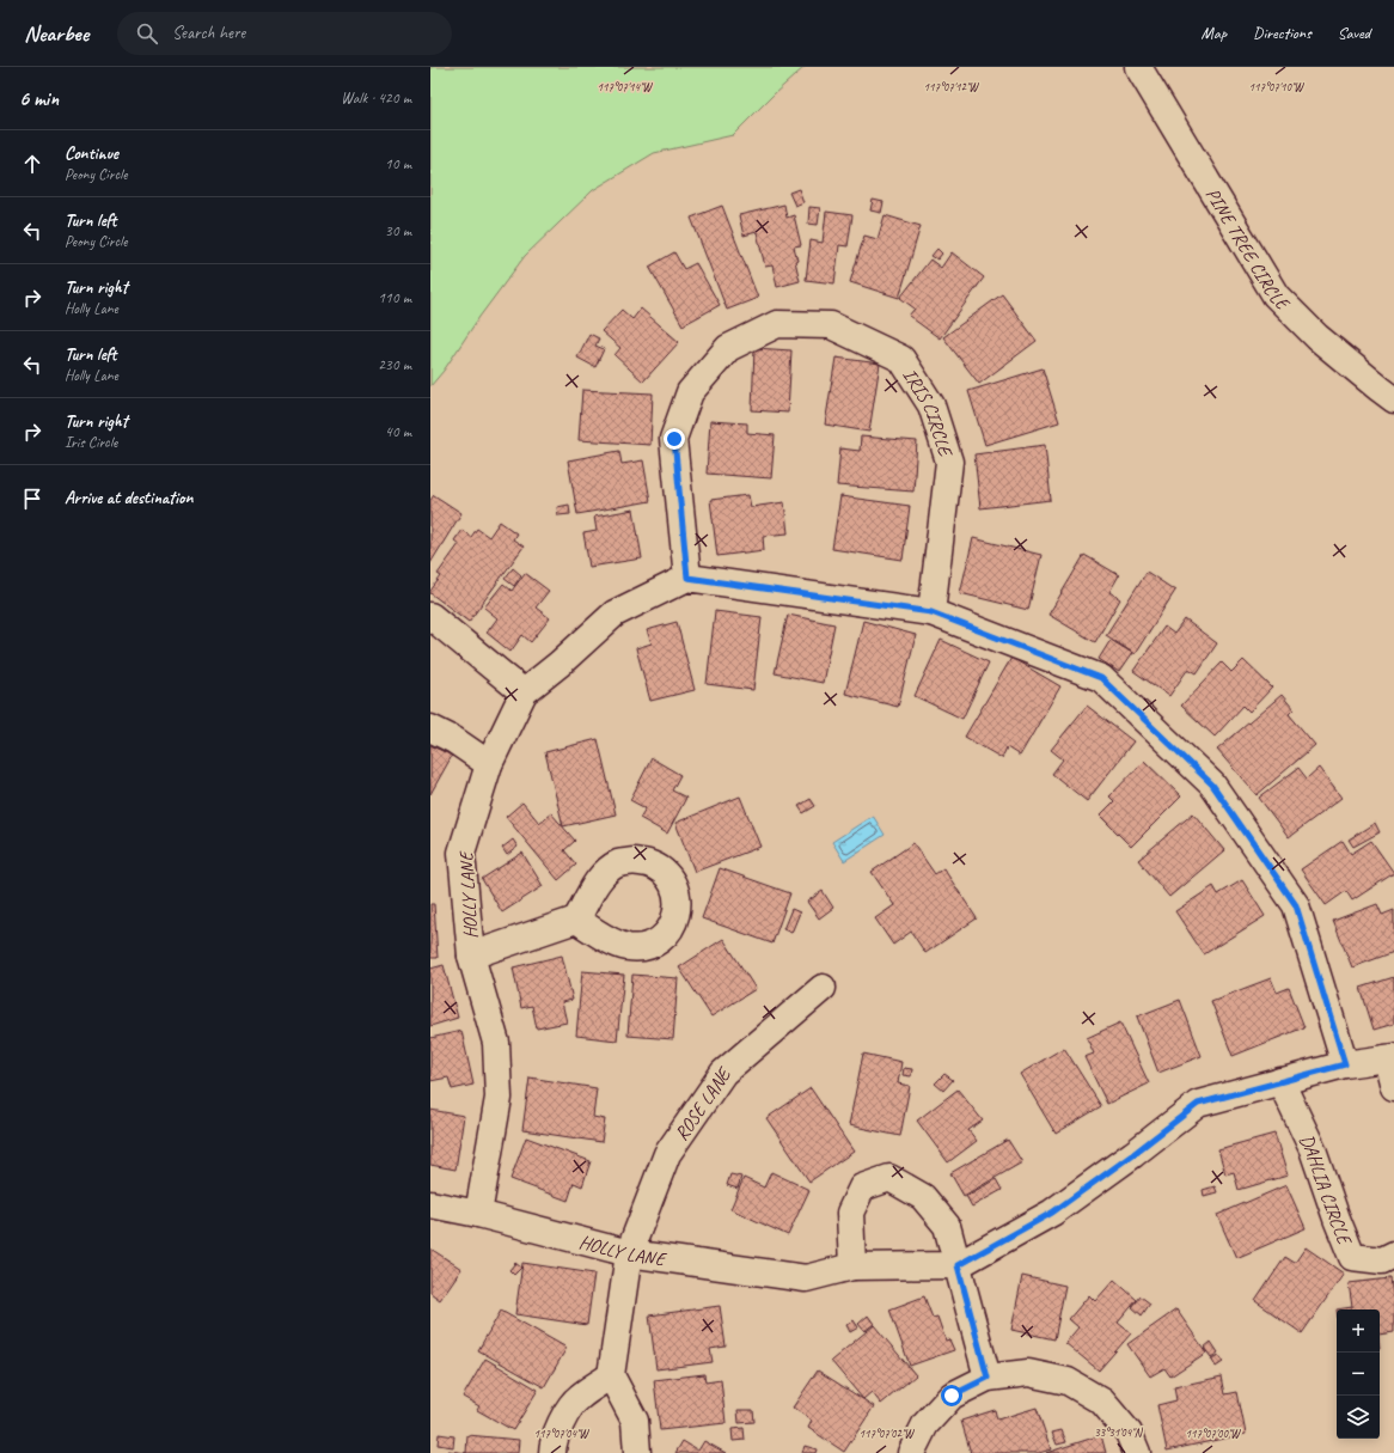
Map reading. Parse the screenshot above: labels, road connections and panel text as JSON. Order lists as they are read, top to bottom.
{
  "streets": {
    "street": [
      "PINE TREE CIRCLE",
      "IRIS CIRCLE",
      "HOLLY LANE",
      "ROSE LANE",
      "DAHLIA CIRCLE"
    ]
  },
  "crossings": [
    ["IRIS CIRCLE", "HOLLY LANE"],
    ["HOLLY LANE", "ROSE LANE"],
    ["HOLLY LANE", "DAHLIA CIRCLE"]
  ],
  "page": {
    "header": "Nearbee",
    "search": "Search here",
    "nav": ["Map", "Directions", "Saved"],
    "heading": ["6 min", "Walk · 420 m"],
    "list": [
      ["Continue", "Peony Circle", "10 m"],
      ["Turn left", "Peony Circle", "30 m"],
      ["Turn right", "Holly Lane", "110 m"],
      ["Turn left", "Holly Lane", "230 m"],
      ["Turn right", "Iris Circle", "40 m"],
      "Arrive at destination"
    ],
    "map_buttons": ["+", "−"]
  },
  "coordinates": [
    "117°07'14\"W",
    "117°07'12\"W",
    "117°07'10\"W",
    "33°31'04\"N",
    "117°07'04\"W",
    "117°07'02\"W",
    "117°07'00\"W"
  ]
}
